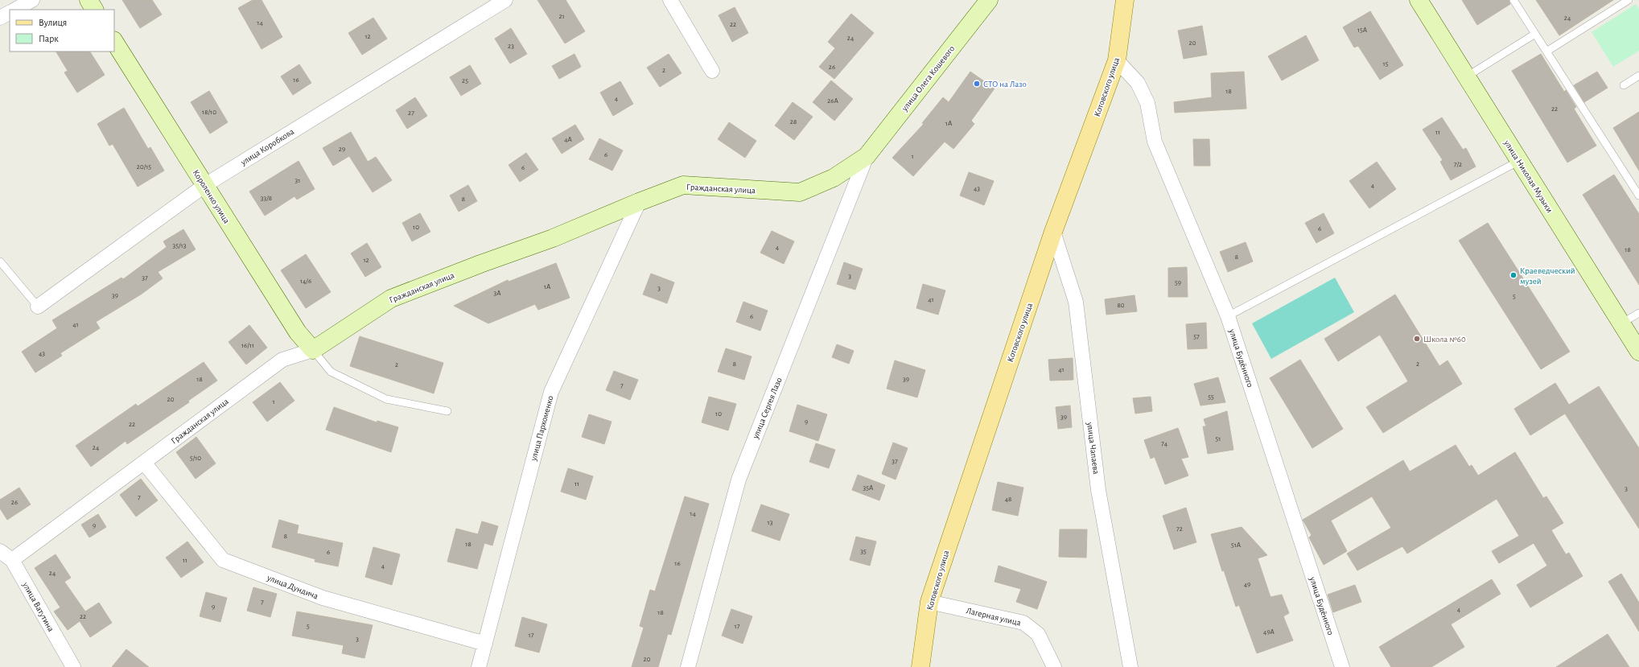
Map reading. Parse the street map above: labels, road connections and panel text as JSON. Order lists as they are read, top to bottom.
{
  "streets": {
    "main road": ["Котовского улица"],
    "street": [
      "улица Олега Кошевого",
      "улица Коробкова",
      "улица Николая Музыки",
      "Гражданская улица",
      "Короленко улица",
      "улица Будённого",
      "улица Сергея Лазо",
      "улица Пархоменко",
      "улица Чапаева",
      "улица Дундича",
      "улица Ватутина",
      "Лагерная улица"
    ]
  },
  "crossings": [
    ["улица Олега Кошевого", "Гражданская улица"],
    ["улица Олега Кошевого", "улица Сергея Лазо"],
    ["Котовского улица", "улица Будённого"],
    ["Котовского улица", "улица Чапаева"],
    ["Котовского улица", "Лагерная улица"],
    ["улица Коробкова", "Короленко улица"],
    ["Гражданская улица", "Короленко улица"],
    ["Гражданская улица", "улица Сергея Лазо"],
    ["Гражданская улица", "улица Пархоменко"],
    ["Гражданская улица", "улица Дундича"],
    ["Гражданская улица", "улица Ватутина"],
    ["улица Пархоменко", "улица Дундича"]
  ],
  "places": ["СТО на Лазо", "Краеведческий музей", "Школа №60"],
  "house_numbers": [
    "21",
    "24",
    "14",
    "22",
    "15А",
    "12",
    "24",
    "20",
    "23",
    "15",
    "26",
    "2",
    "16",
    "25",
    "18",
    "4",
    "26А",
    "22",
    "18/10",
    "27",
    "28",
    "1А",
    "11",
    "4А",
    "29",
    "6",
    "1",
    "7/2",
    "20/15",
    "6",
    "31",
    "4",
    "43",
    "33/8",
    "8",
    "10",
    "6",
    "35/13",
    "4",
    "18",
    "8",
    "12",
    "3",
    "37",
    "14/6",
    "59",
    "1А",
    "3",
    "3А",
    "39",
    "5",
    "41",
    "80",
    "6",
    "41",
    "57",
    "16/11",
    "43",
    "8",
    "2",
    "2",
    "41",
    "18",
    "39",
    "7",
    "55",
    "20",
    "1",
    "10",
    "39",
    "9",
    "22",
    "51",
    "74",
    "24",
    "5/10",
    "37",
    "11",
    "35А",
    "3",
    "7",
    "48",
    "26",
    "14",
    "13",
    "9",
    "72",
    "8",
    "18",
    "51А",
    "35",
    "6",
    "11",
    "16",
    "4",
    "24",
    "49",
    "7",
    "9",
    "4",
    "18",
    "22",
    "5",
    "17",
    "49А",
    "17",
    "3",
    "20"
  ],
  "legend": ["Вулиця", "Парк"]
}
